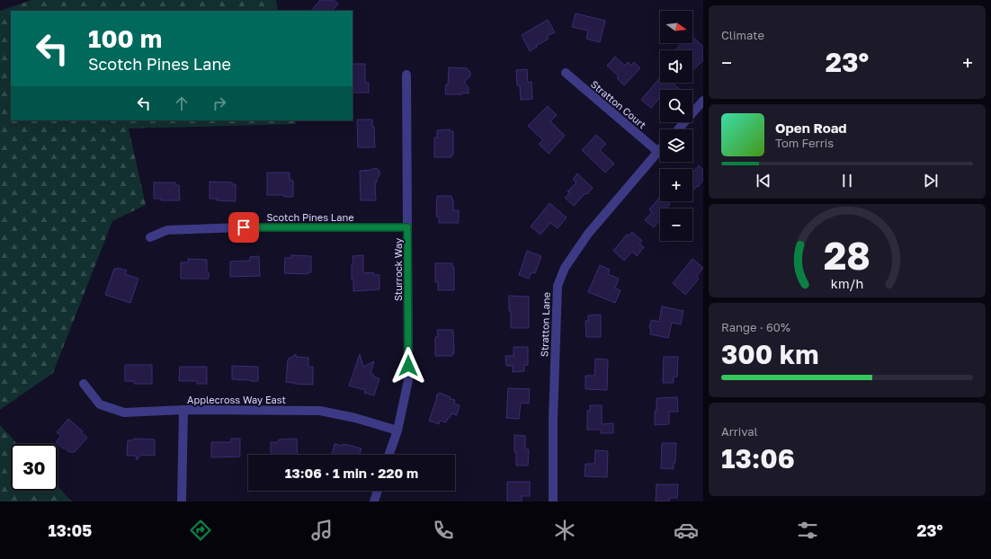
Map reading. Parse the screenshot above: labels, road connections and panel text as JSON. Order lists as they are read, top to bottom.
{
  "streets": {
    "street": [
      "Stratton Court",
      "Scotch Pines Lane",
      "Sturrock Way",
      "Stratton Lane",
      "Applecross Way East"
    ]
  },
  "crossings": [
    ["Stratton Court", "Stratton Lane"],
    ["Scotch Pines Lane", "Sturrock Way"],
    ["Sturrock Way", "Applecross Way East"]
  ],
  "north": "right",
  "page": {
    "tile": [
      "Climate",
      ["Range · 60%", "300 km"],
      ["Arrival", "13:06"]
    ],
    "map_buttons": ["+", "−"],
    "turn": ["100 m", "Scotch Pines Lane"],
    "heat": ["−", "23°", "+"],
    "song": ["Open Road", "Tom Ferris"],
    "limit": "30",
    "trip": "13:06 · 1 min · 220 m",
    "tabs": ["13:05", "23°"],
    "gauge": ["28", "km/h"]
  }
}
